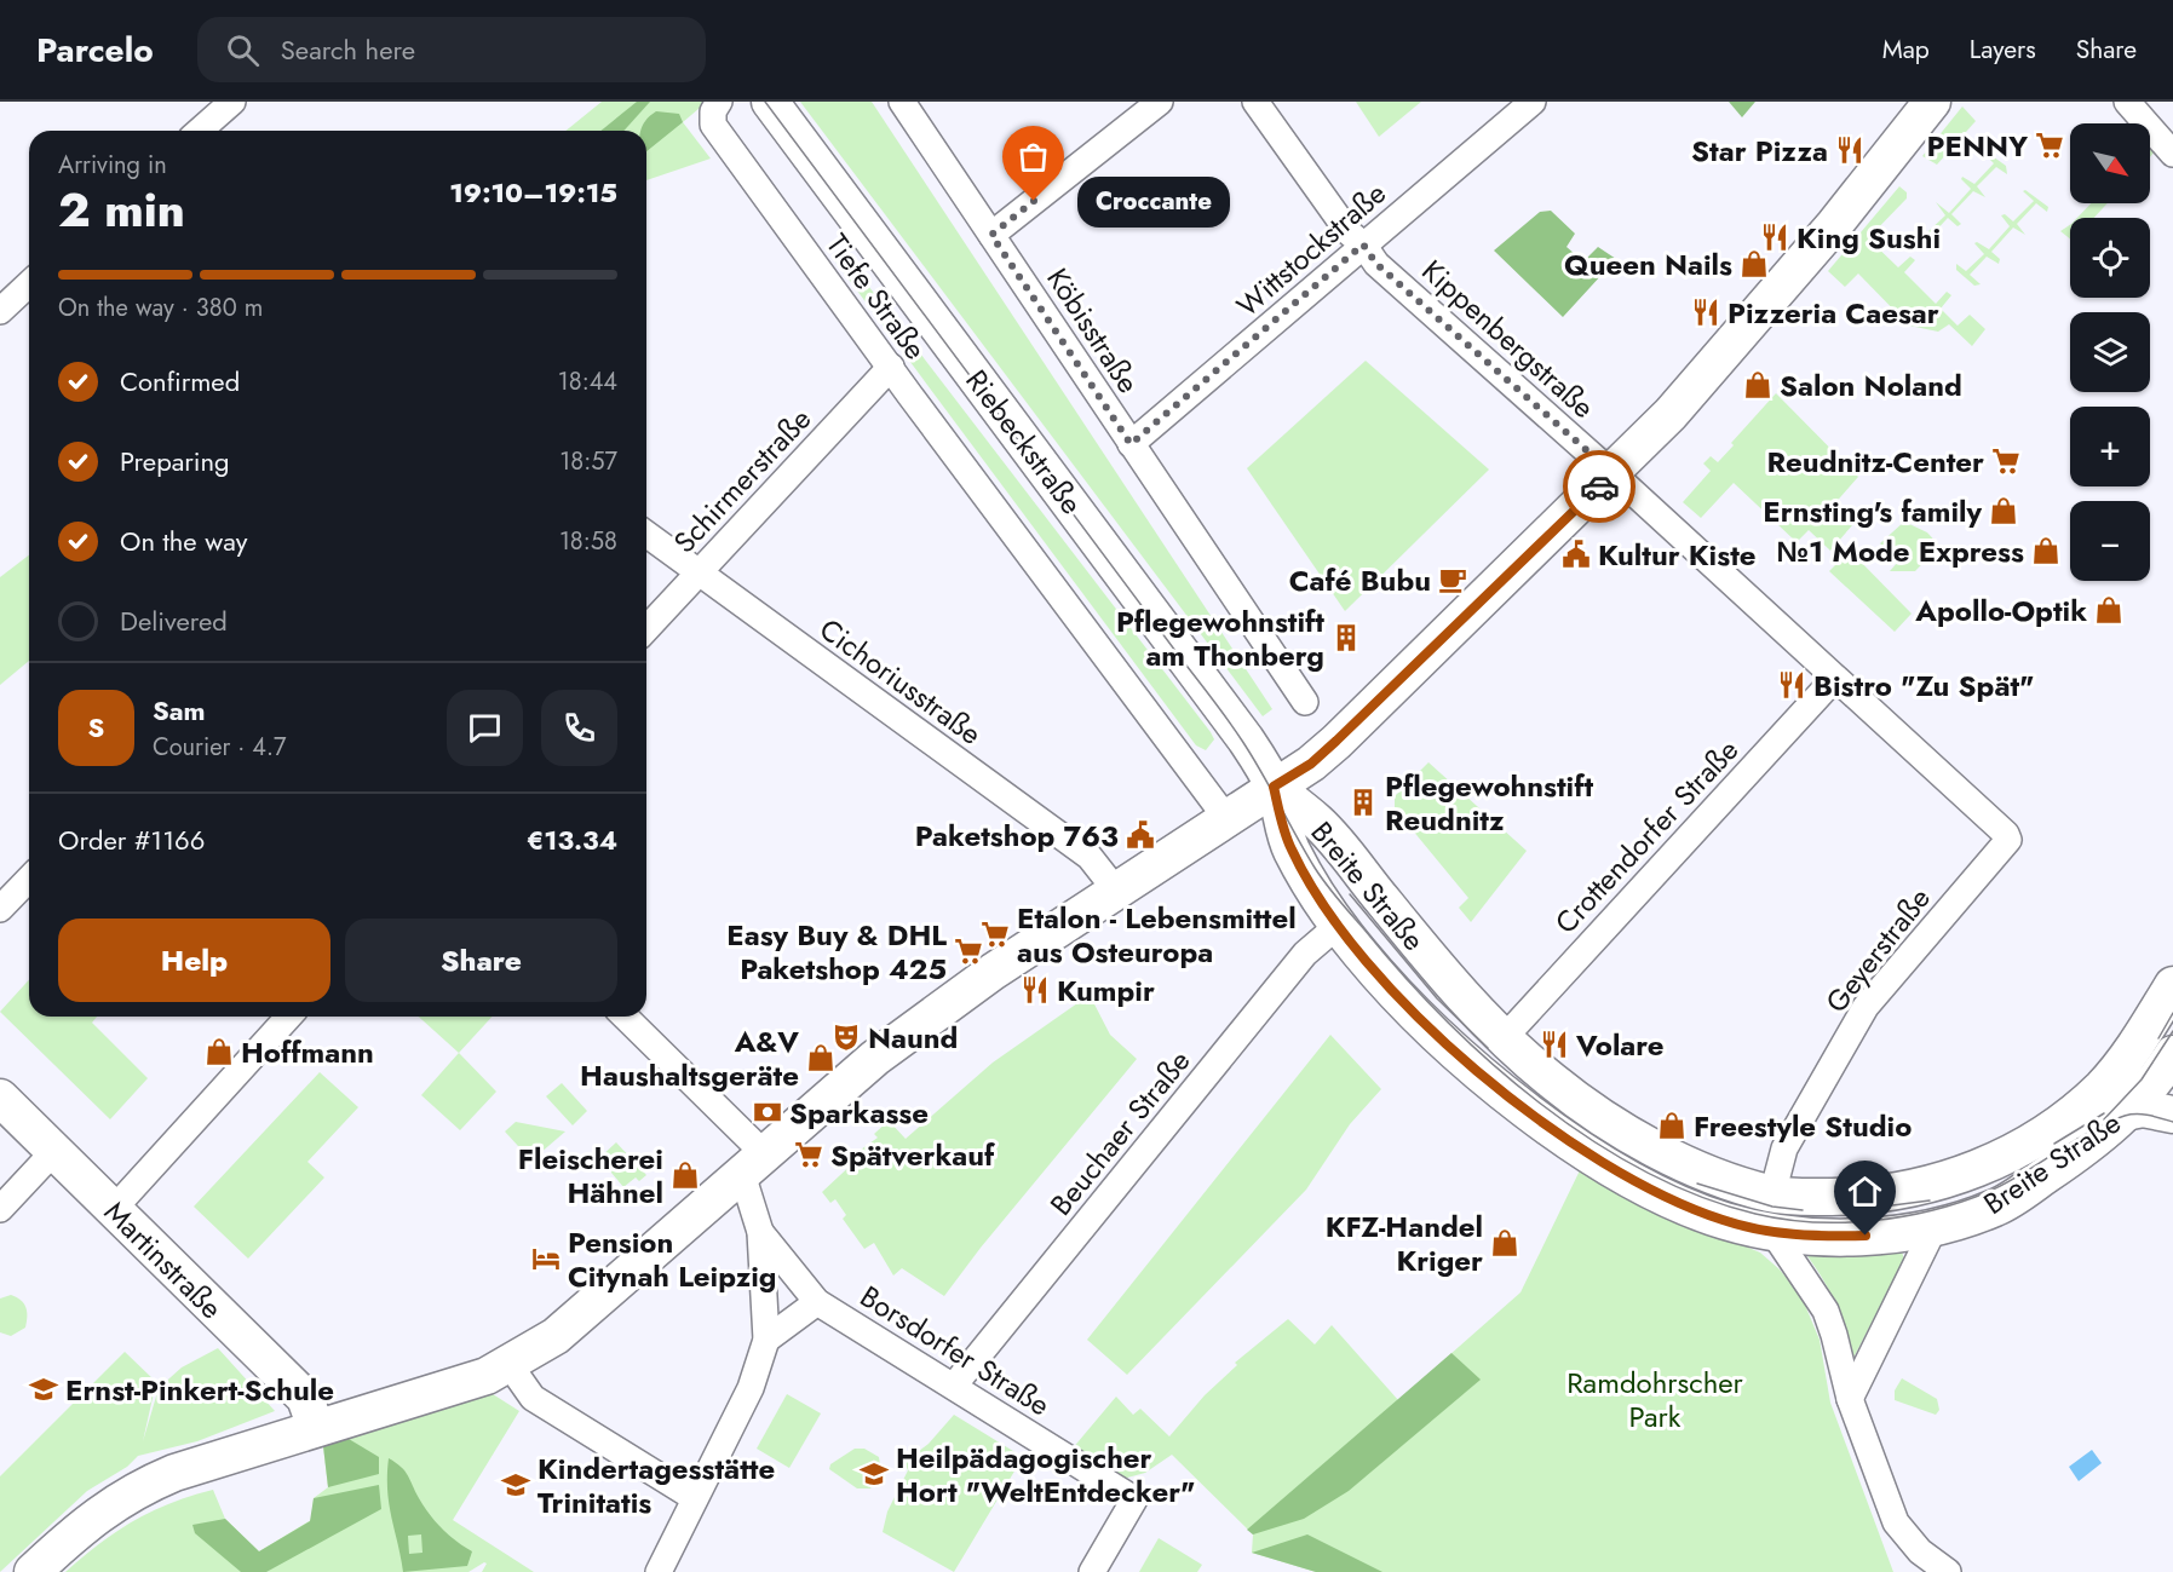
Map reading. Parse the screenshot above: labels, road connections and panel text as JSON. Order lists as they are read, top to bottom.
{
  "streets": {
    "main road": ["Riebeckstraße", "Breite Straße", "Martinstraße"],
    "street": [
      "Wittstockstraße",
      "Tiefe Straße",
      "Köbisstraße",
      "Kippenbergstraße",
      "Schirmerstraße",
      "Cichoriusstraße",
      "Crottendorfer Straße",
      "Geyerstraße",
      "Beuchaer Straße",
      "Borsdorfer Straße"
    ]
  },
  "crossings": [
    ["Wittstockstraße", "Köbisstraße"],
    ["Wittstockstraße", "Kippenbergstraße"],
    ["Tiefe Straße", "Schirmerstraße"],
    ["Kippenbergstraße", "Crottendorfer Straße"],
    ["Kippenbergstraße", "Geyerstraße"],
    ["Riebeckstraße", "Breite Straße"],
    ["Schirmerstraße", "Cichoriusstraße"],
    ["Crottendorfer Straße", "Breite Straße"],
    ["Breite Straße", "Geyerstraße"],
    ["Breite Straße", "Beuchaer Straße"],
    ["Beuchaer Straße", "Borsdorfer Straße"]
  ],
  "parks": ["Ramdohrscher Park"],
  "places": {
    "supermarket": [
      "PENNY",
      "Reudnitz-Center",
      "Etalon - Lebensmittel aus Osteuropa",
      "Easy Buy & DHL Paketshop 425",
      "Spätverkauf"
    ],
    "restaurant": [
      "Star Pizza",
      "King Sushi",
      "Pizzeria Caesar",
      "Bistro \"Zu Spät\"",
      "Kumpir",
      "Volare"
    ],
    "other": ["Croccante"],
    "shop": [
      "Queen Nails",
      "Salon Noland",
      "Ernsting's family",
      "№1 Mode Express",
      "Apollo-Optik",
      "Hoffmann",
      "A&V Haushaltsgeräte",
      "Freestyle Studio",
      "Fleischerei Hähnel",
      "KFZ-Handel Kriger"
    ],
    "public building": ["Kultur Kiste", "Paketshop 763"],
    "cafe": ["Café Bubu"],
    "building": ["Pflegewohnstift am Thonberg", "Pflegewohnstift Reudnitz"],
    "theatre": ["Naund"],
    "bank": ["Sparkasse"],
    "hotel": ["Pension Citynah Leipzig"],
    "school or university": ["Ernst-Pinkert-Schule", "Heilpädagogischer Hort \"WeltEntdecker\"", "Kindertagesstätte Trinitatis"]
  },
  "north": "bottom right",
  "page": {
    "header": "Parcelo",
    "search": "Search here",
    "nav": ["Map", "Layers", "Share"],
    "map_buttons": ["+", "−"],
    "heading": ["2 min", "Arriving in", "19:10–19:15"],
    "panel": [
      "Sam",
      "Courier · 4.7",
      "Order #1166",
      "€13.34"
    ],
    "bubble": "Croccante",
    "bar": "On the way · 380 m",
    "list": [
      ["Confirmed", "18:44"],
      ["Preparing", "18:57"],
      ["On the way", "18:58"],
      "Delivered"
    ],
    "round": "S",
    "buttons": ["Help", "Share"]
  }
}
